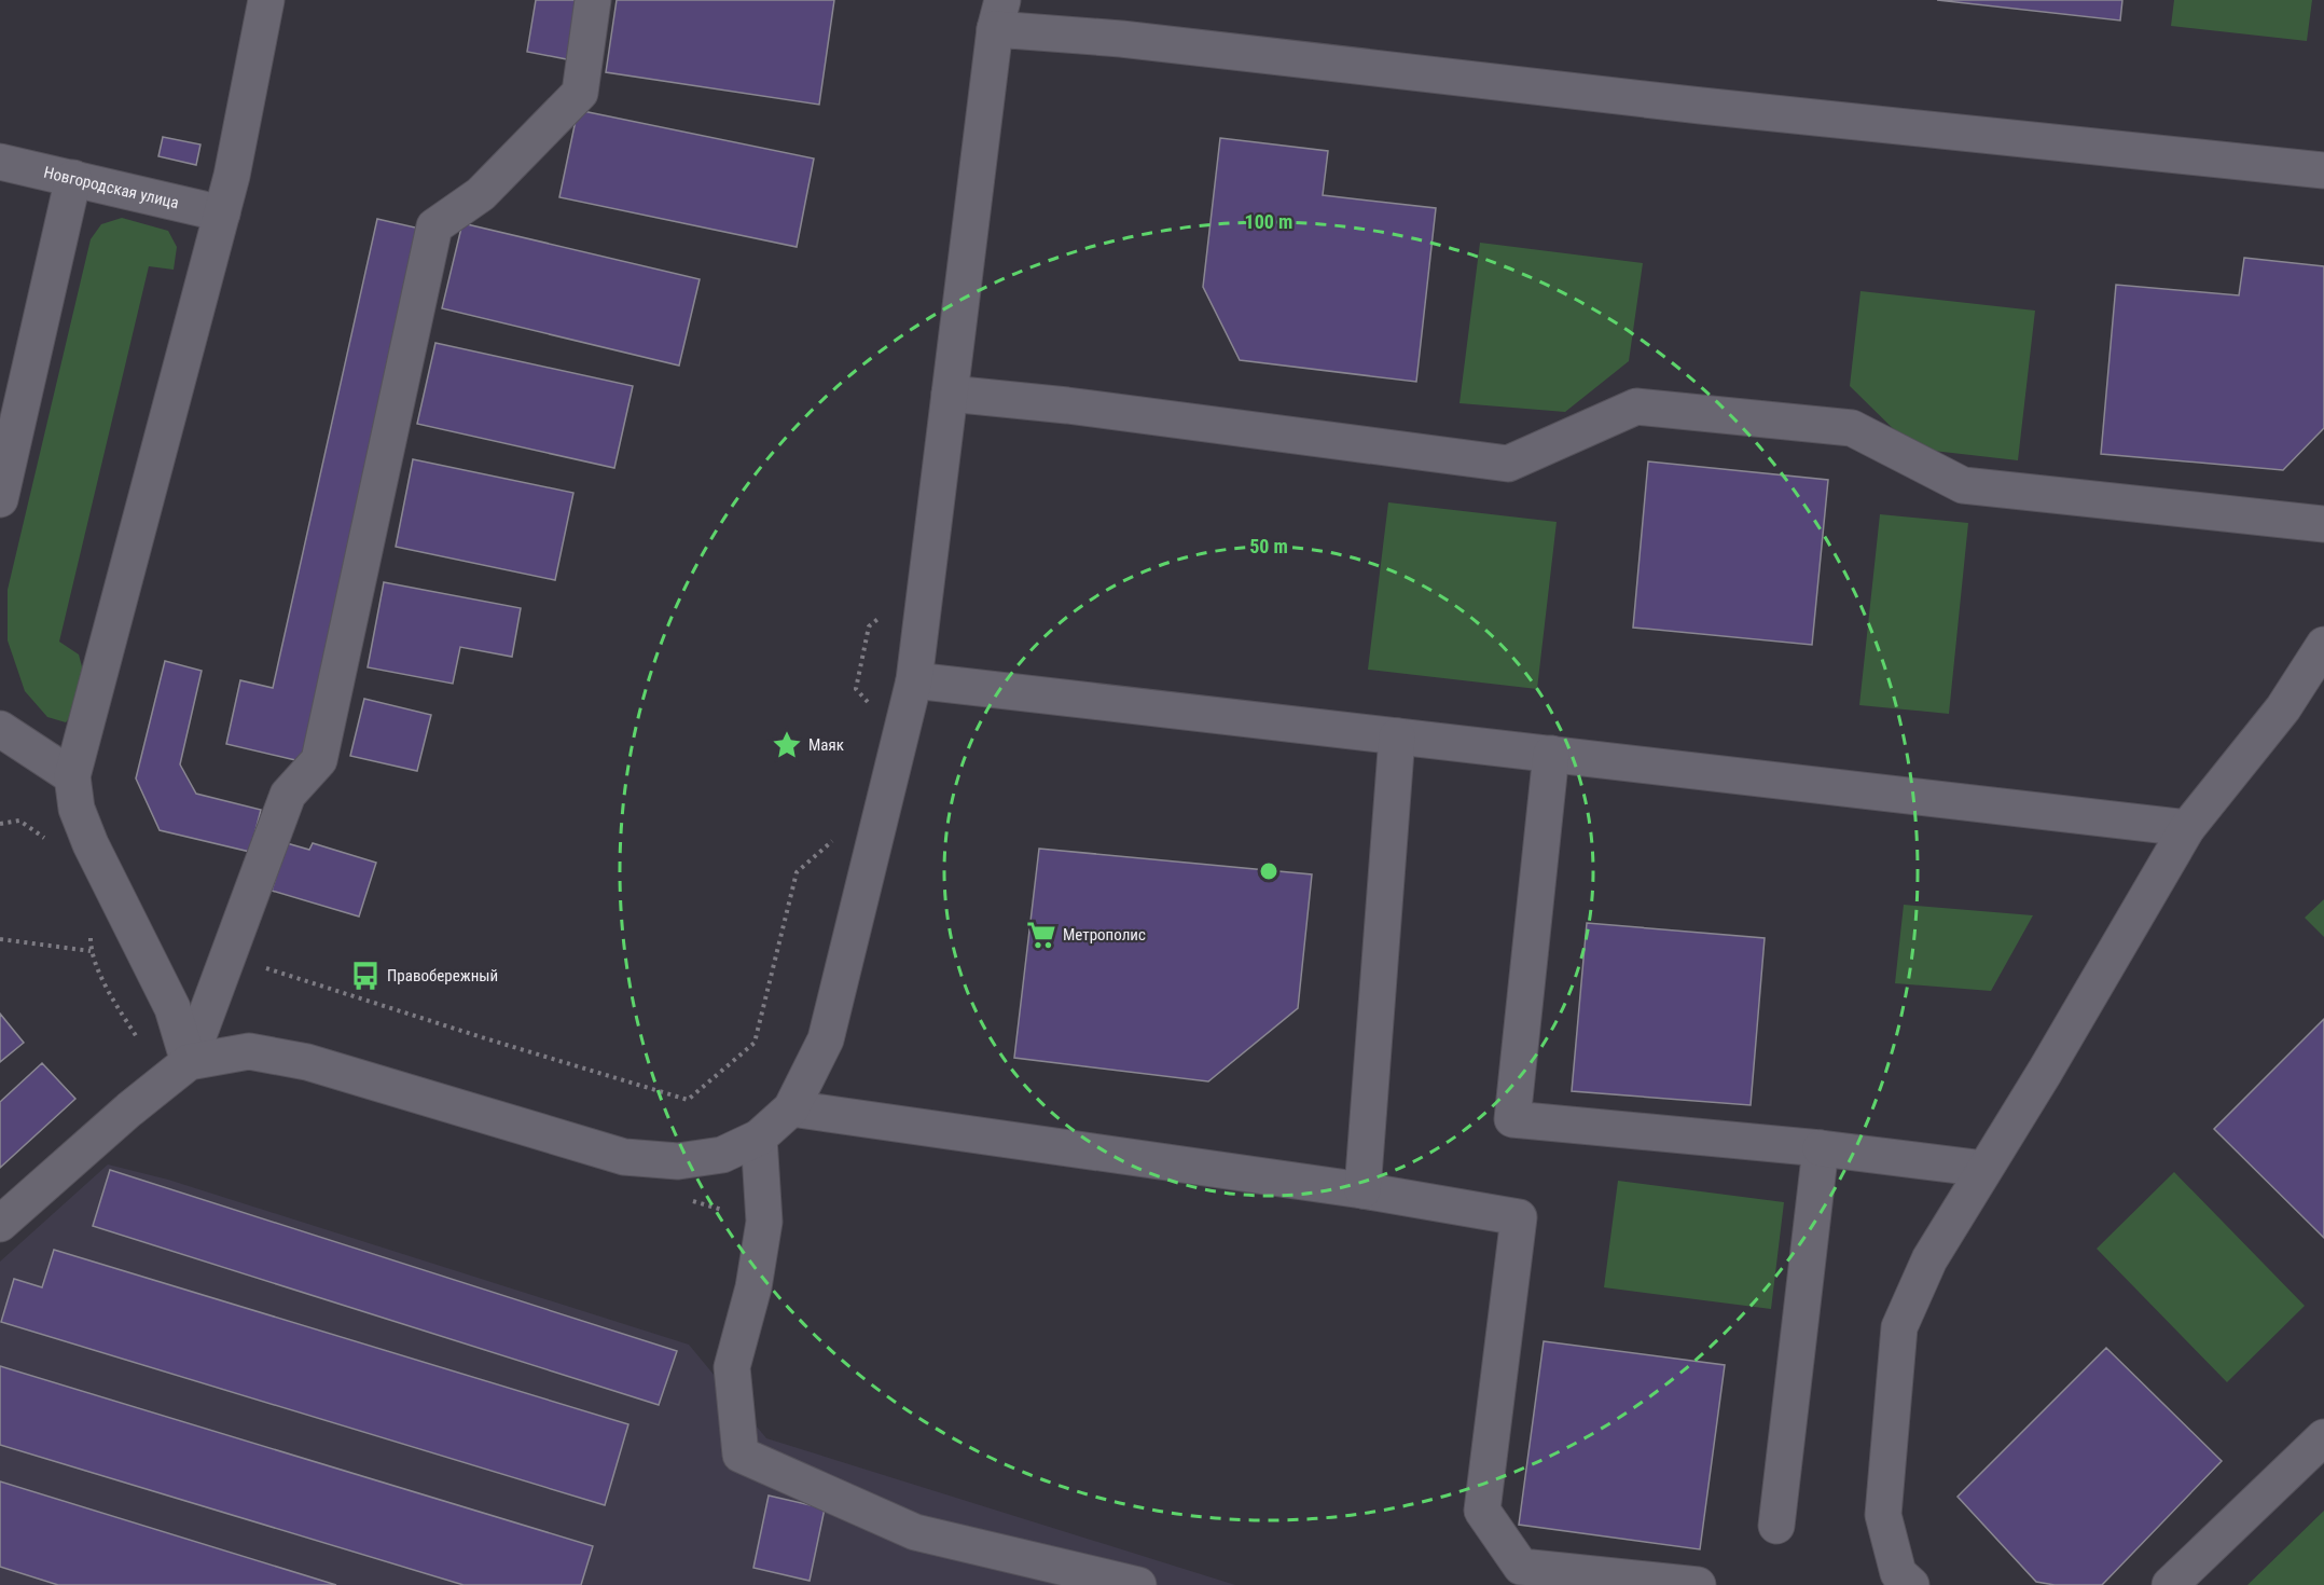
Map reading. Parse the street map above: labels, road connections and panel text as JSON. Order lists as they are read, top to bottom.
{
  "streets": {
    "street": ["Новгородская улица"]
  },
  "places": {
    "place": ["Маяк"],
    "supermarket": ["Метрополис"],
    "bus stop": ["Правобережный"]
  },
  "rings": ["100 m", "50 m"]
}
